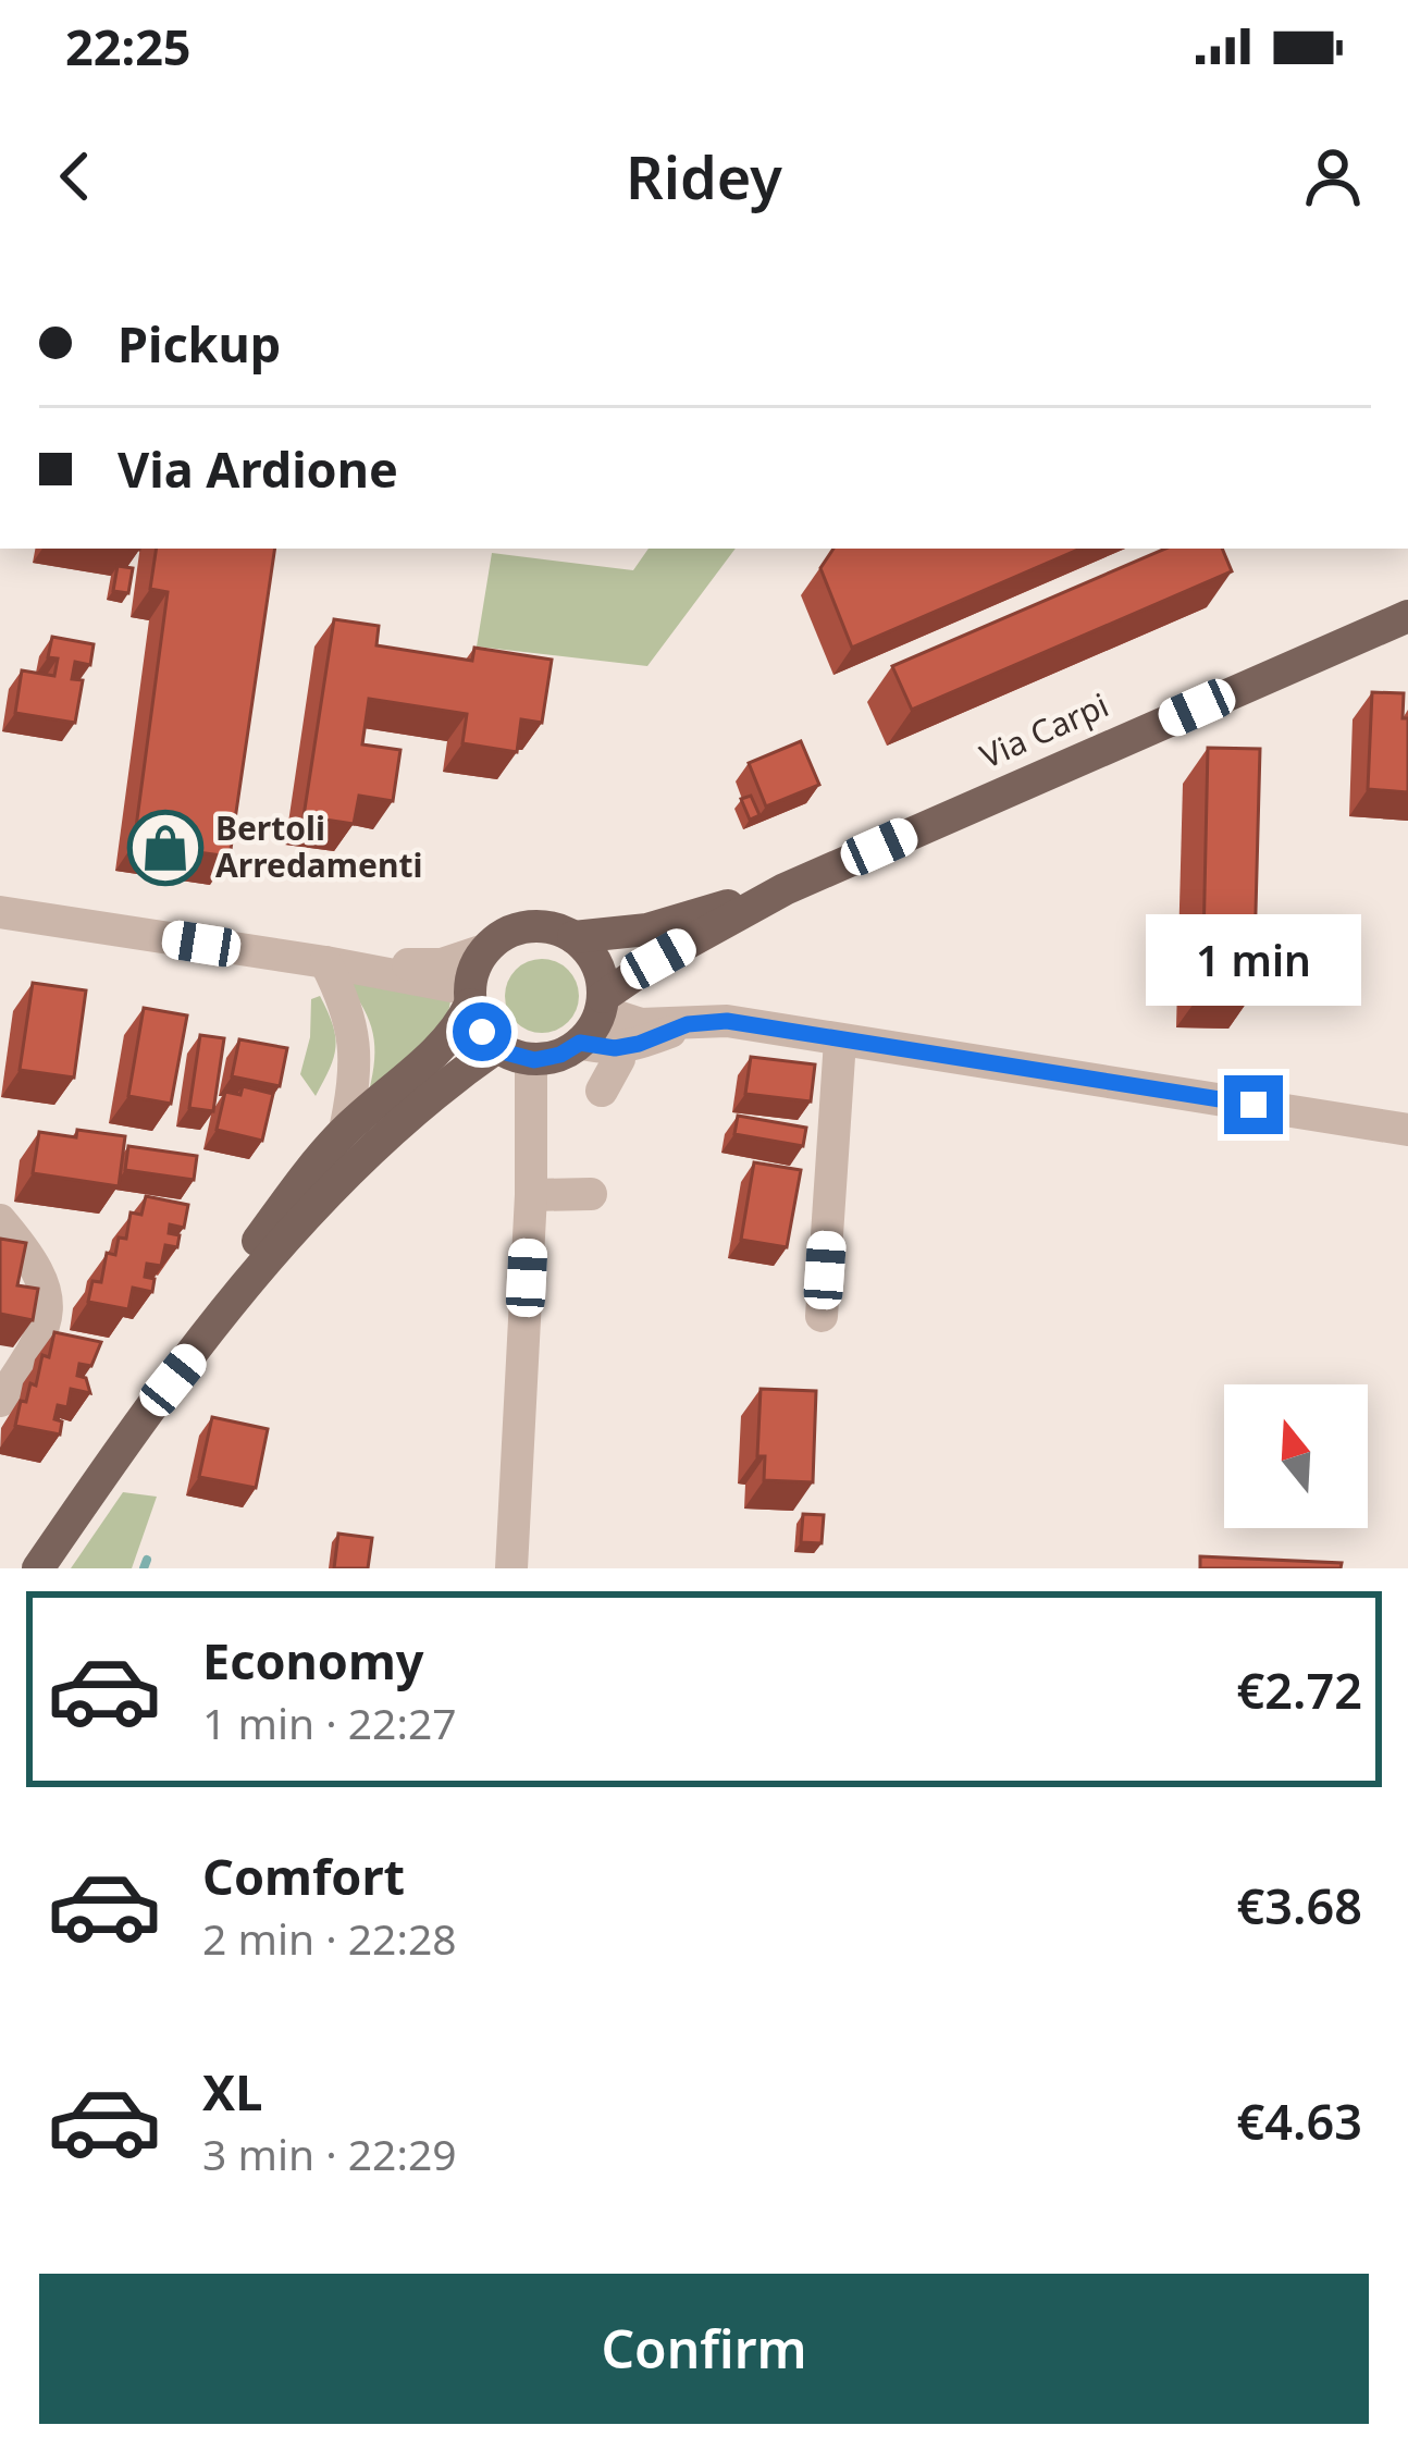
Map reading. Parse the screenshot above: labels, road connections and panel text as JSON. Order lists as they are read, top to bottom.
{
  "streets": {
    "main road": ["Via Carpi"]
  },
  "places": {
    "shop": ["Bertoli Arredamenti"]
  },
  "north": "top",
  "page": {
    "status": "22:25",
    "header": "Ridey",
    "banner": ["Pickup", "Via Ardione"],
    "bubble": "1 min",
    "list": [
      {
        "name": "Economy",
        "note": "1 min · 22:27",
        "value": "€2.72"
      },
      {
        "name": "Comfort",
        "note": "2 min · 22:28",
        "value": "€3.68"
      },
      {
        "name": "XL",
        "note": "3 min · 22:29",
        "value": "€4.63"
      }
    ],
    "buttons": "Confirm"
  }
}
